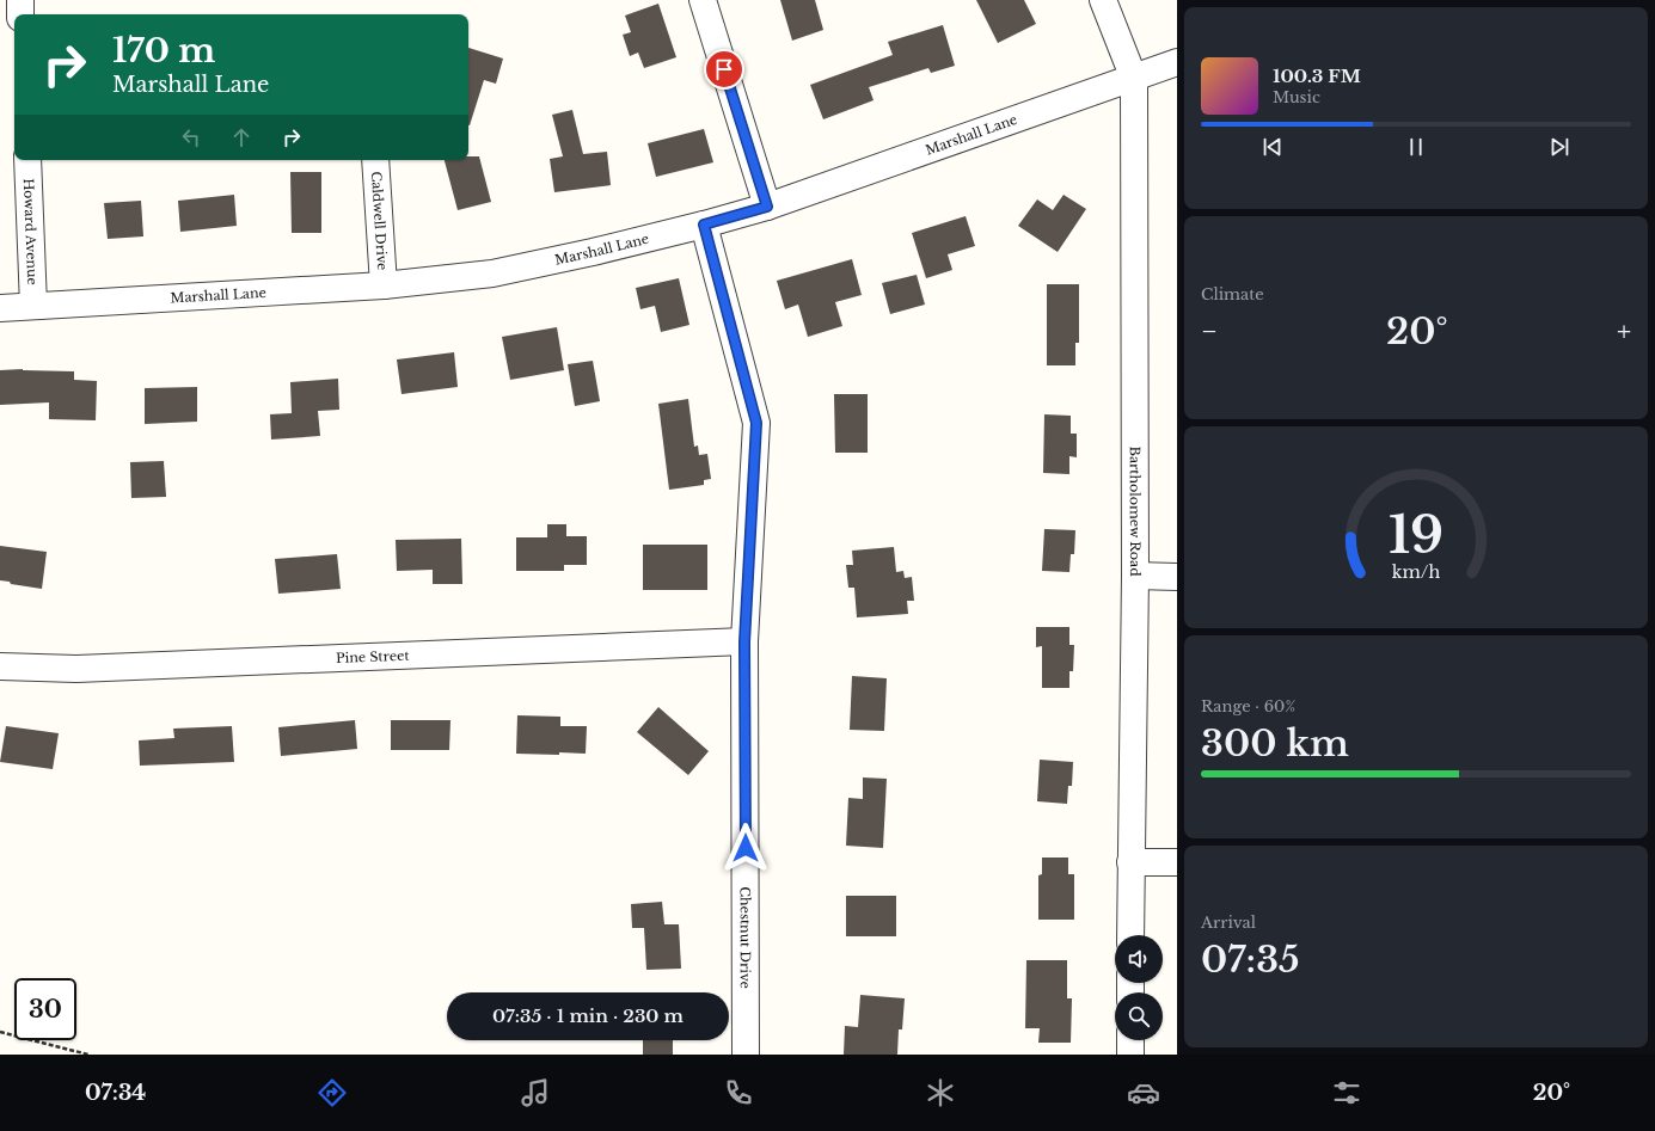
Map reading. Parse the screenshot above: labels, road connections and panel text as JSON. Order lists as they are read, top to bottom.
{
  "streets": {
    "street": [
      "Marshall Lane",
      "Caldwell Drive",
      "Howard Avenue",
      "Bartholomew Road",
      "Pine Street",
      "Chestnut Drive"
    ]
  },
  "crossings": [
    ["Marshall Lane", "Caldwell Drive"],
    ["Marshall Lane", "Howard Avenue"],
    ["Marshall Lane", "Bartholomew Road"],
    ["Marshall Lane", "Chestnut Drive"],
    ["Pine Street", "Chestnut Drive"]
  ],
  "page": {
    "turn": ["170 m", "Marshall Lane"],
    "song": ["100.3 FM", "Music"],
    "tile": [
      "Climate",
      ["Range · 60%", "300 km"],
      ["Arrival", "07:35"]
    ],
    "heat": ["−", "20°", "+"],
    "limit": "30",
    "trip": "07:35 · 1 min · 230 m",
    "tabs": ["07:34", "20°"],
    "gauge": ["19", "km/h"]
  }
}
